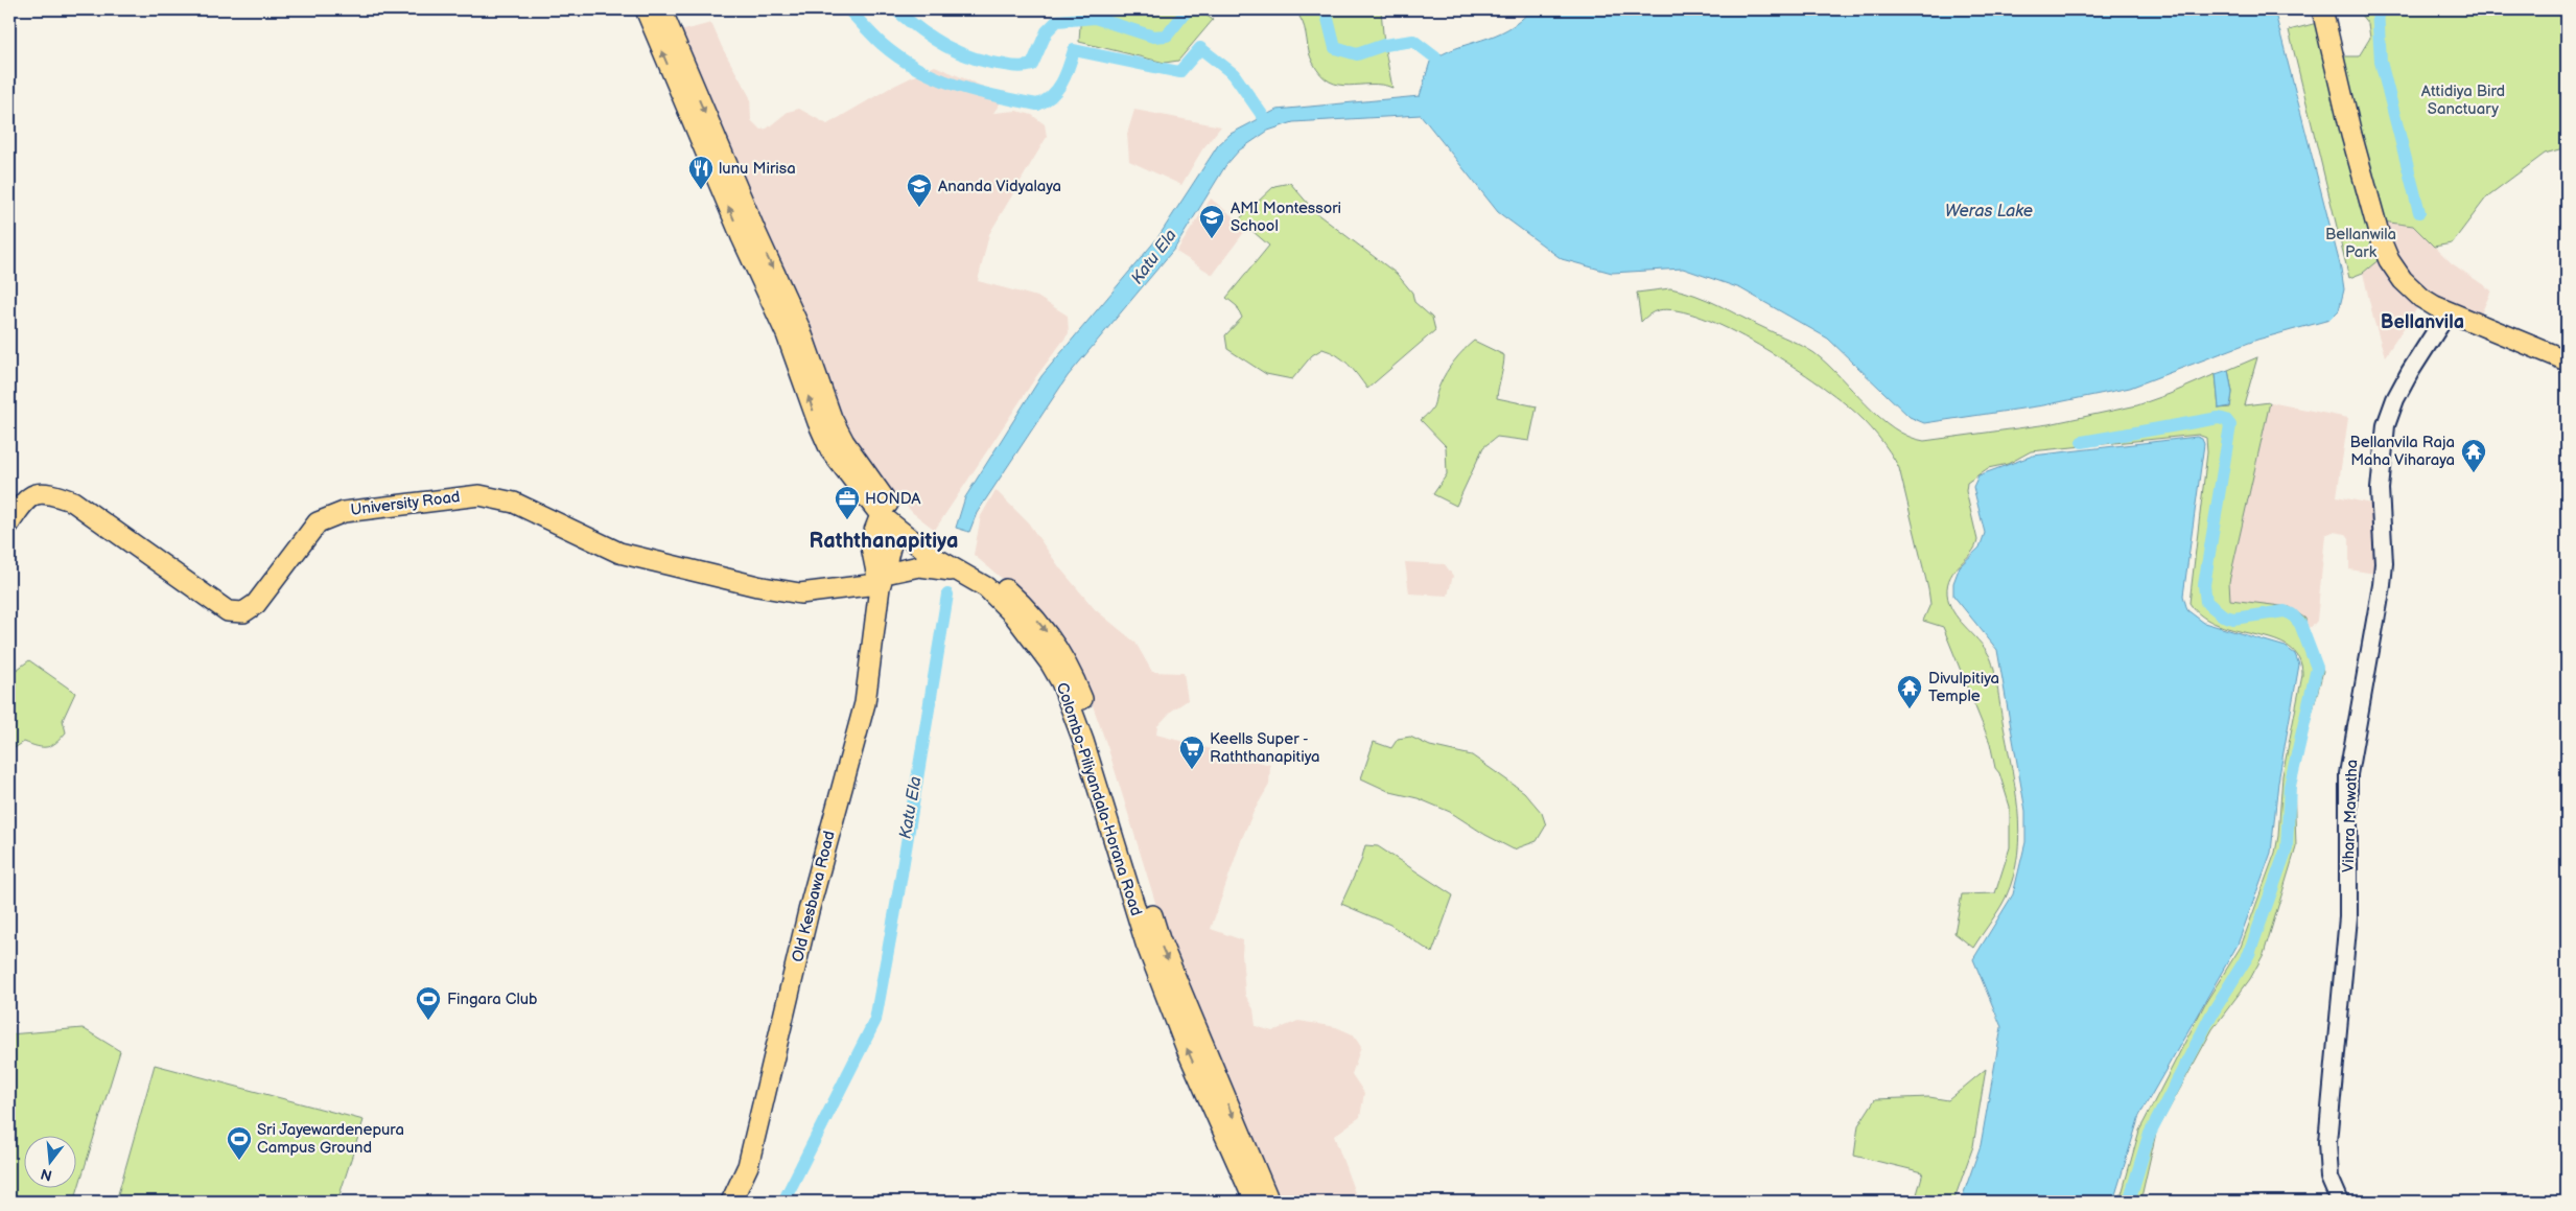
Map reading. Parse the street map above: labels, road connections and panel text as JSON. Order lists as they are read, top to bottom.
{
  "streets": {
    "main road": ["University Road", "Colombo-Piliyandala-Horana Road", "Old Kesbawa Road"],
    "street": ["Vihara Mawatha"]
  },
  "crossings": [
    ["University Road", "Colombo-Piliyandala-Horana Road"],
    ["University Road", "Old Kesbawa Road"],
    ["Colombo-Piliyandala-Horana Road", "Old Kesbawa Road"]
  ],
  "districts": ["Bellanvila", "Raththanapitiya"],
  "water": ["Weras Lake", "Katu Ela"],
  "parks": ["Attidiya Bird Sanctuary", "Bellanwila Park"],
  "places": {
    "restaurant": ["lunu Mirisa"],
    "school or university": ["Ananda Vidyalaya", "AMI Montessori School"],
    "temple": ["Bellanvila Raja Maha Viharaya", "Divulpitiya Temple"],
    "office": ["HONDA"],
    "supermarket": ["Keells Super - Raththanapitiya"],
    "sports": ["Fingara Club", "Sri Jayewardenepura Campus Ground"]
  },
  "north": "bottom"
}
